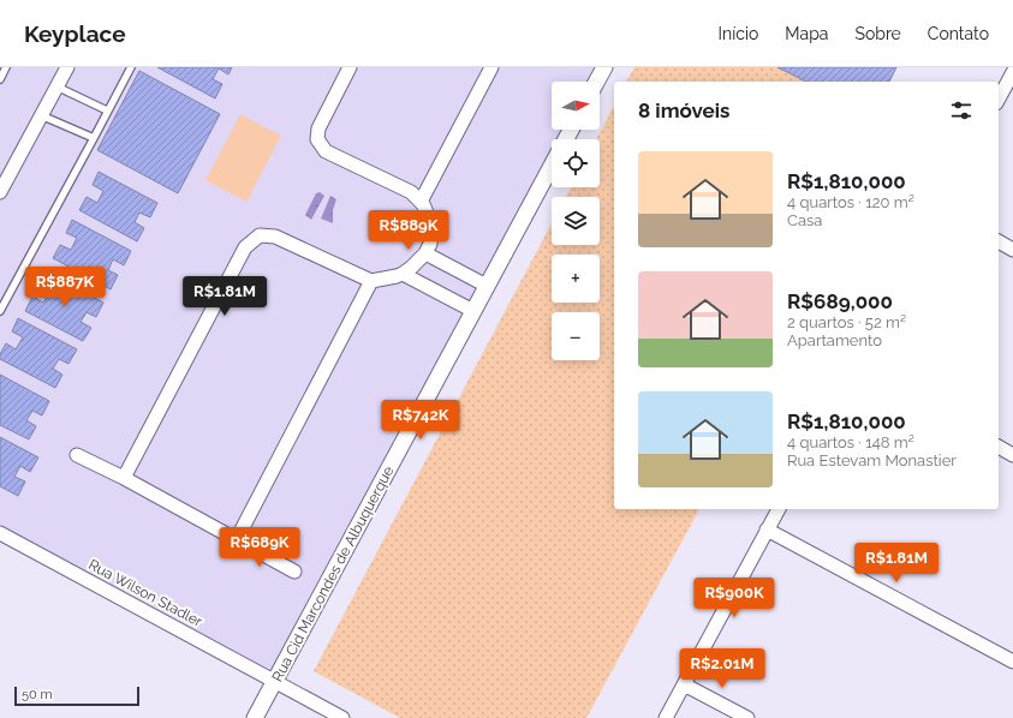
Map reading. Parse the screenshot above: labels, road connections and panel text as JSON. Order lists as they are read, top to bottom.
{
  "streets": {
    "street": ["Rua Cid Marcondes de Albuquerque", "Rua Wilson Stadler"]
  },
  "crossings": [
    ["Rua Cid Marcondes de Albuquerque", "Rua Wilson Stadler"]
  ],
  "scale_bar": "50 m",
  "north": "right",
  "page": {
    "header": "Keyplace",
    "nav": [
      "Início",
      "Mapa",
      "Sobre",
      "Contato"
    ],
    "map_buttons": ["+", "−"],
    "heading": "8 imóveis",
    "list": [
      {
        "name": "R$1,810,000",
        "note": "4 quartos · 120 m² · Casa"
      },
      {
        "name": "R$689,000",
        "note": "2 quartos · 52 m² · Apartamento"
      },
      {
        "name": "R$1,810,000",
        "note": "4 quartos · 148 m² · Rua Estevam Monastier"
      }
    ],
    "price": [
      "R$889K",
      "R$887K",
      "R$1.81M",
      "R$742K",
      "R$689K",
      "R$1.81M",
      "R$900K",
      "R$2.01M"
    ],
    "scale": "50 m"
  }
}
